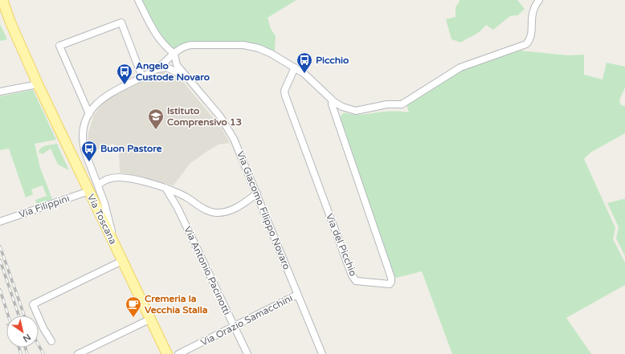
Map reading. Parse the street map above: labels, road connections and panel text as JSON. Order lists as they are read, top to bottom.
{
  "streets": {
    "main road": ["Via Toscana"],
    "street": [
      "Via Filippini",
      "Via Giacomo Filippo Novaro",
      "Via del Picchio",
      "Via Antonio Pacinotti",
      "Via Orazio Samacchini"
    ]
  },
  "crossings": [
    ["Via Filippini", "Via Toscana"],
    ["Via Giacomo Filippo Novaro", "Via Orazio Samacchini"],
    ["Via Antonio Pacinotti", "Via Orazio Samacchini"]
  ],
  "places": {
    "bus stop": ["Picchio", "Angelo Custode Novaro", "Buon Pastore"],
    "school or university": ["Istituto Comprensivo 13"],
    "cafe": ["Cremeria la Vecchia Stalla"]
  },
  "north": "bottom right"
}
